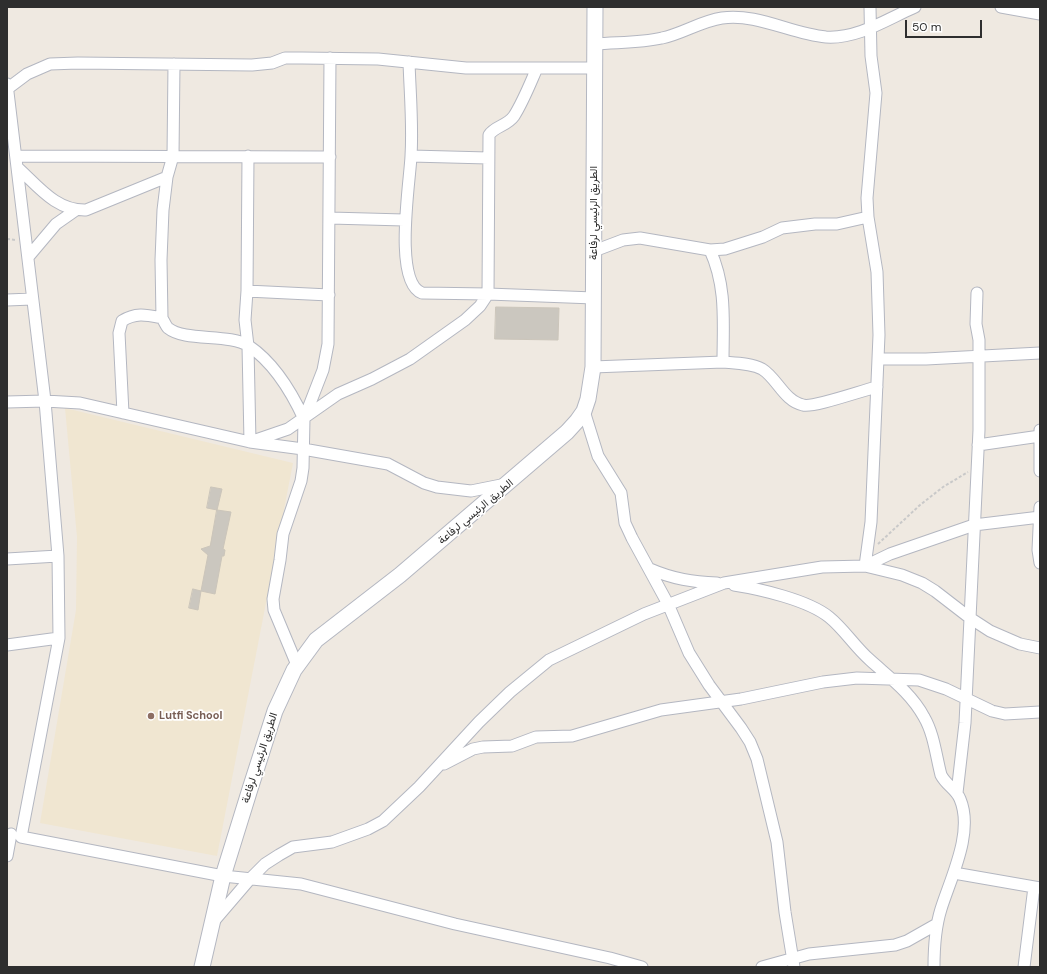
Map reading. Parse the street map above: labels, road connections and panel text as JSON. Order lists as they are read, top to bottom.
{
  "streets": {
    "street": ["الطريق الرئيسي لرفاعة"]
  },
  "places": ["Lutfi School"],
  "scale_bar": "50 m"
}
